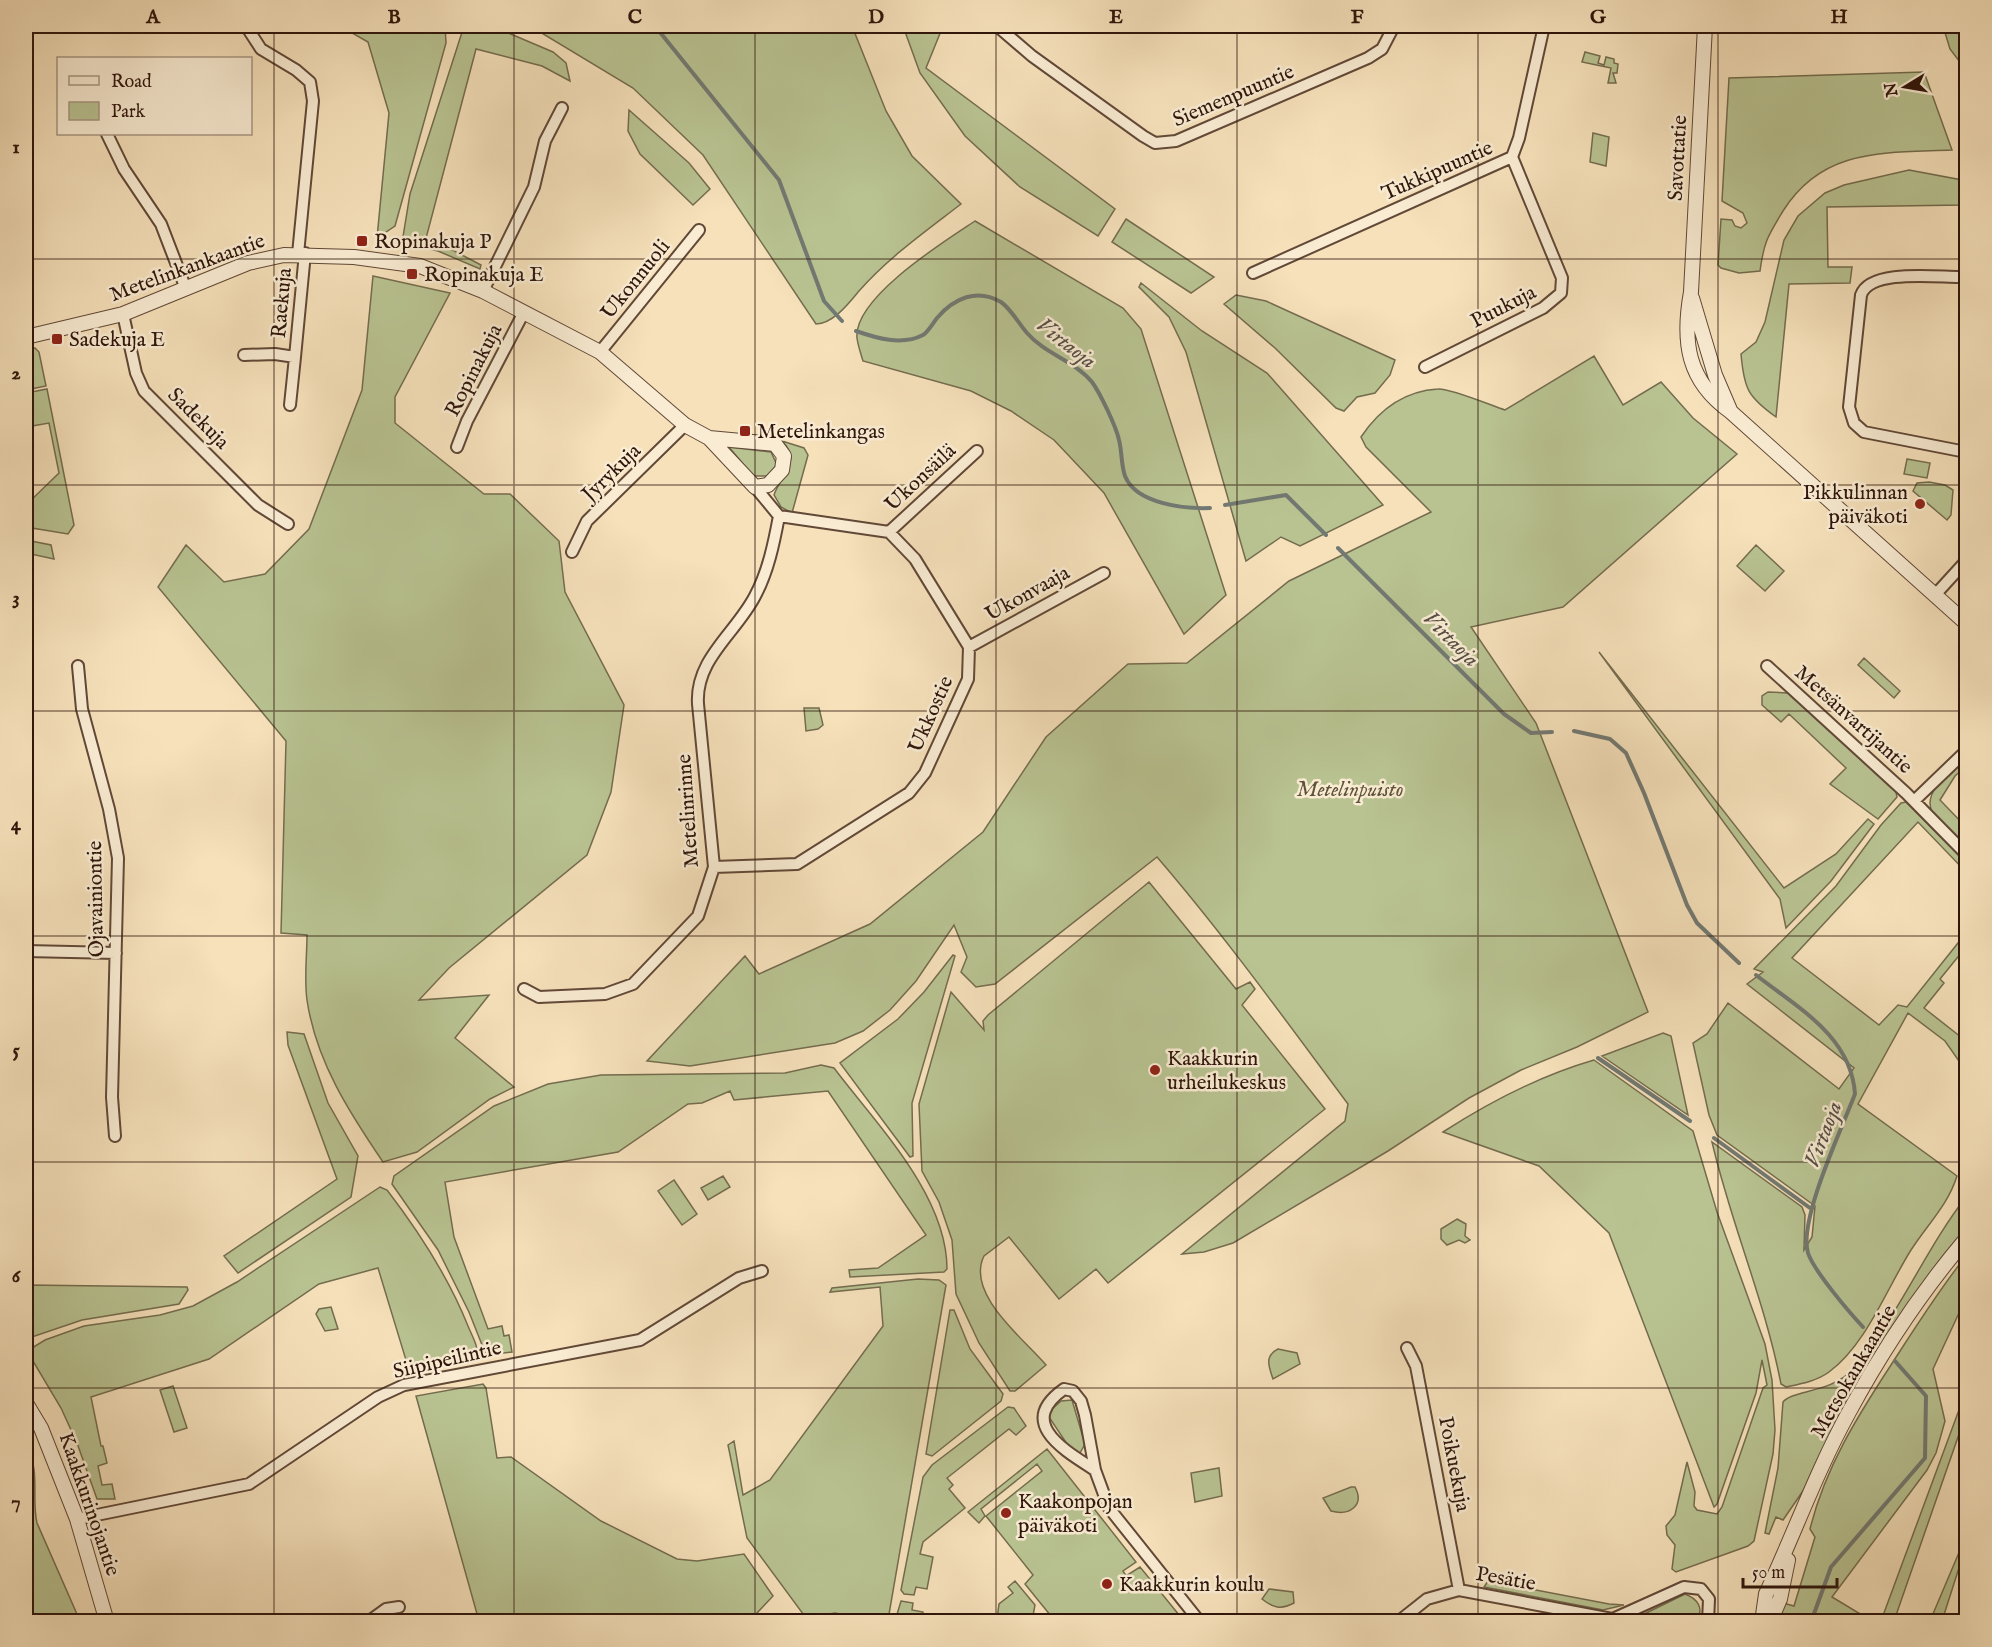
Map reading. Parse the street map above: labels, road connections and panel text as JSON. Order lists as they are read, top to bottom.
{
  "streets": {
    "street": [
      "Siemenpuuntie",
      "Savottatie",
      "Tukkipuuntie",
      "Metelinkankaantie",
      "Ukonnuoli",
      "Raekuja",
      "Puukuja",
      "Ropinakuja",
      "Sadekuja",
      "Jyrykuja",
      "Ukonsäilä",
      "Ukonvaaja",
      "Ukkostie",
      "Metsänvartijantie",
      "Metelinrinne",
      "Ojavainiontie",
      "Siipipeilintie",
      "Metsokankaantie",
      "Poikuekuja",
      "Kaakkurinojantie",
      "Pesätie"
    ]
  },
  "crossings": [
    ["Tukkipuuntie", "Puukuja"],
    ["Metelinkankaantie", "Ukonnuoli"],
    ["Metelinkankaantie", "Raekuja"],
    ["Metelinkankaantie", "Ropinakuja"],
    ["Metelinkankaantie", "Sadekuja"],
    ["Metelinkankaantie", "Jyrykuja"],
    ["Ukonvaaja", "Ukkostie"],
    ["Ukkostie", "Metelinrinne"],
    ["Siipipeilintie", "Kaakkurinojantie"],
    ["Poikuekuja", "Pesätie"]
  ],
  "water": ["Virtaoja"],
  "parks": ["Metelinpuisto"],
  "places": {
    "transit": [
      "Ropinakuja P",
      "Ropinakuja E",
      "Sadekuja E",
      "Metelinkangas"
    ],
    "other": [
      "Pikkulinnan päiväkoti",
      "Kaakkurin urheilukeskus",
      "Kaakonpojan päiväkoti",
      "Kaakkurin koulu"
    ]
  },
  "legend": ["Road", "Park"],
  "scale_bar": "50 m",
  "north": "left",
  "grid": {
    "columns": [
      "A",
      "B",
      "C",
      "D",
      "E",
      "F",
      "G",
      "H"
    ],
    "rows": [
      "1",
      "2",
      "3",
      "4",
      "5",
      "6",
      "7"
    ]
  }
}
